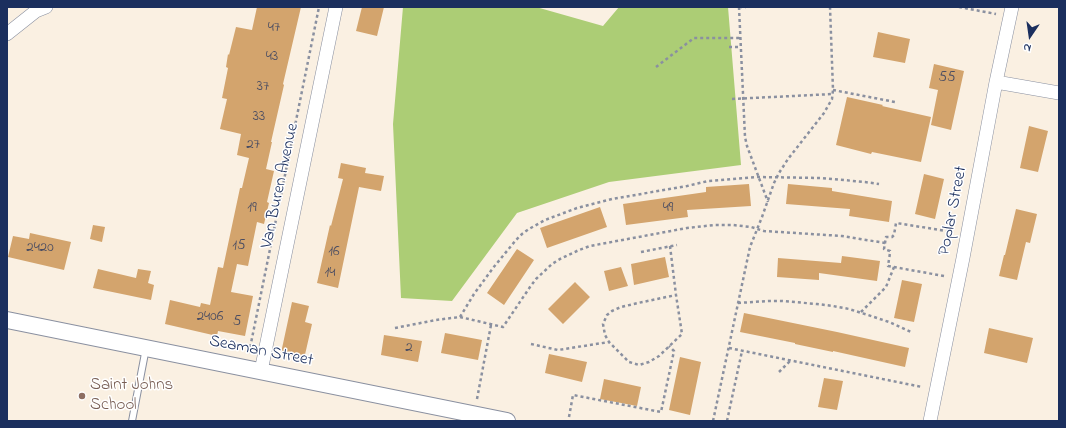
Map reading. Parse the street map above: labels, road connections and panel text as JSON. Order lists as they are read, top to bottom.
{
  "streets": {
    "street": ["Van Buren Avenue", "Poplar Street", "Seaman Street"]
  },
  "crossings": [
    ["Van Buren Avenue", "Seaman Street"]
  ],
  "places": ["Saint Johns School"],
  "house_numbers": [
    "47",
    "43",
    "55",
    "37",
    "33",
    "27",
    "19",
    "49",
    "15",
    "2420",
    "16",
    "14",
    "2406",
    "5",
    "2"
  ],
  "north": "bottom"
}
